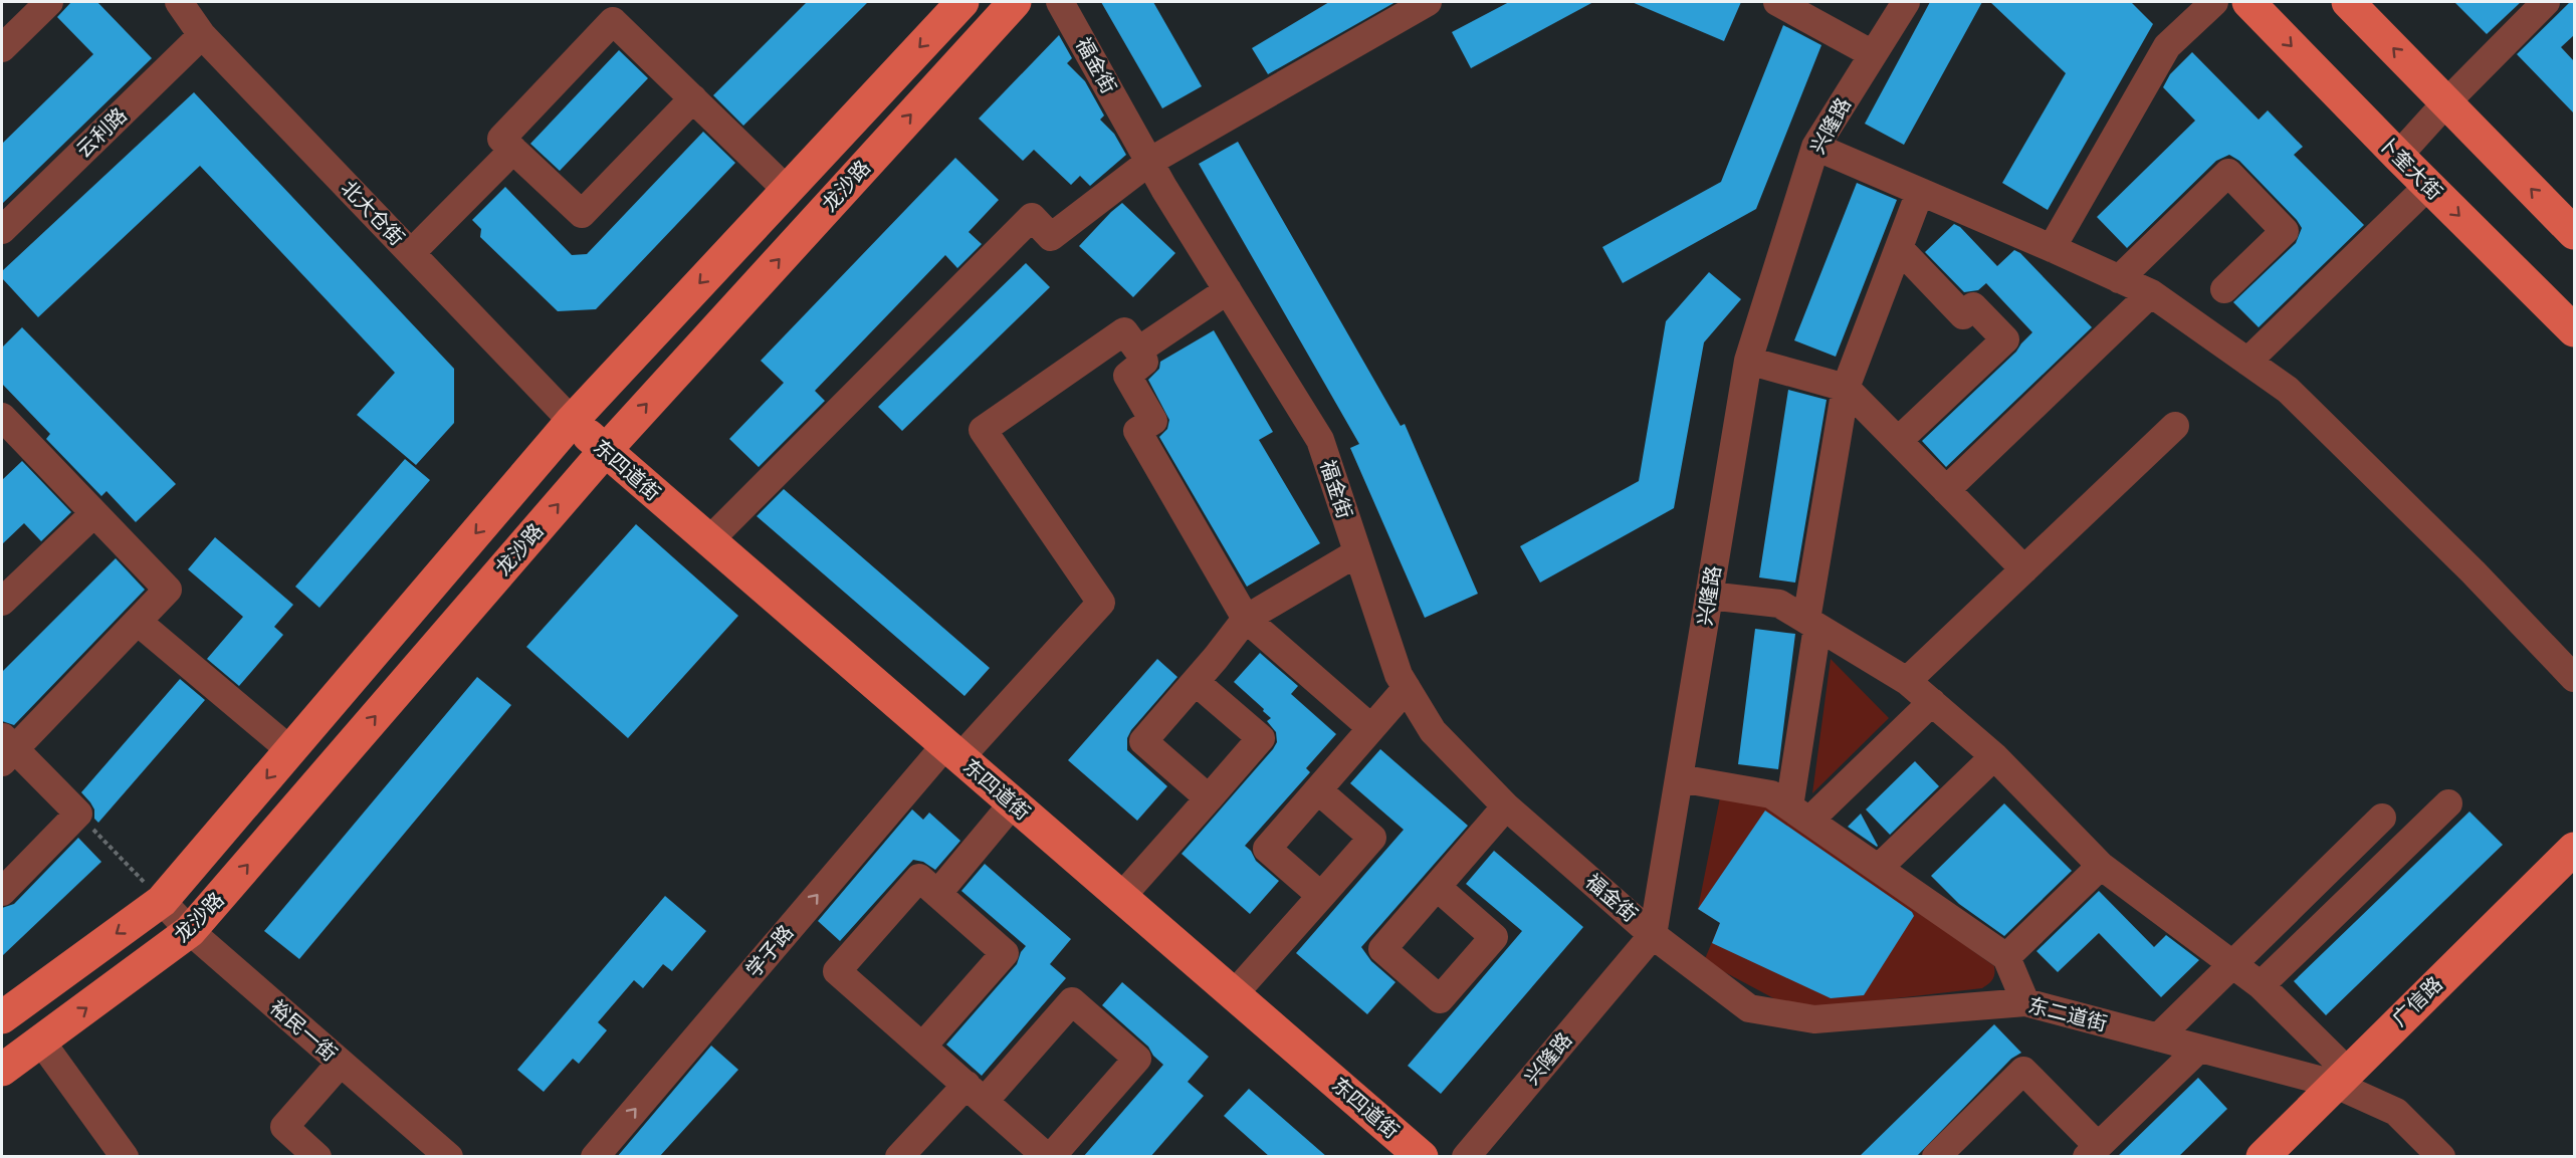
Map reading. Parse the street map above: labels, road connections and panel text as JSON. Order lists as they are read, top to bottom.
{
  "streets": {
    "main road": [
      "卜奎大街",
      "龙沙路",
      "东四道街",
      "广信路"
    ],
    "street": [
      "福金街",
      "兴隆路",
      "云利路",
      "北大仓街",
      "学子路",
      "东二道街",
      "裕民一街"
    ]
  },
  "crossings": [
    ["福金街", "兴隆路"],
    ["福金街", "东二道街"],
    ["兴隆路", "东二道街"],
    ["云利路", "北大仓街"],
    ["龙沙路", "北大仓街"],
    ["龙沙路", "东四道街"],
    ["龙沙路", "裕民一街"],
    ["北大仓街", "东四道街"],
    ["东四道街", "学子路"],
    ["广信路", "东二道街"]
  ]
}
